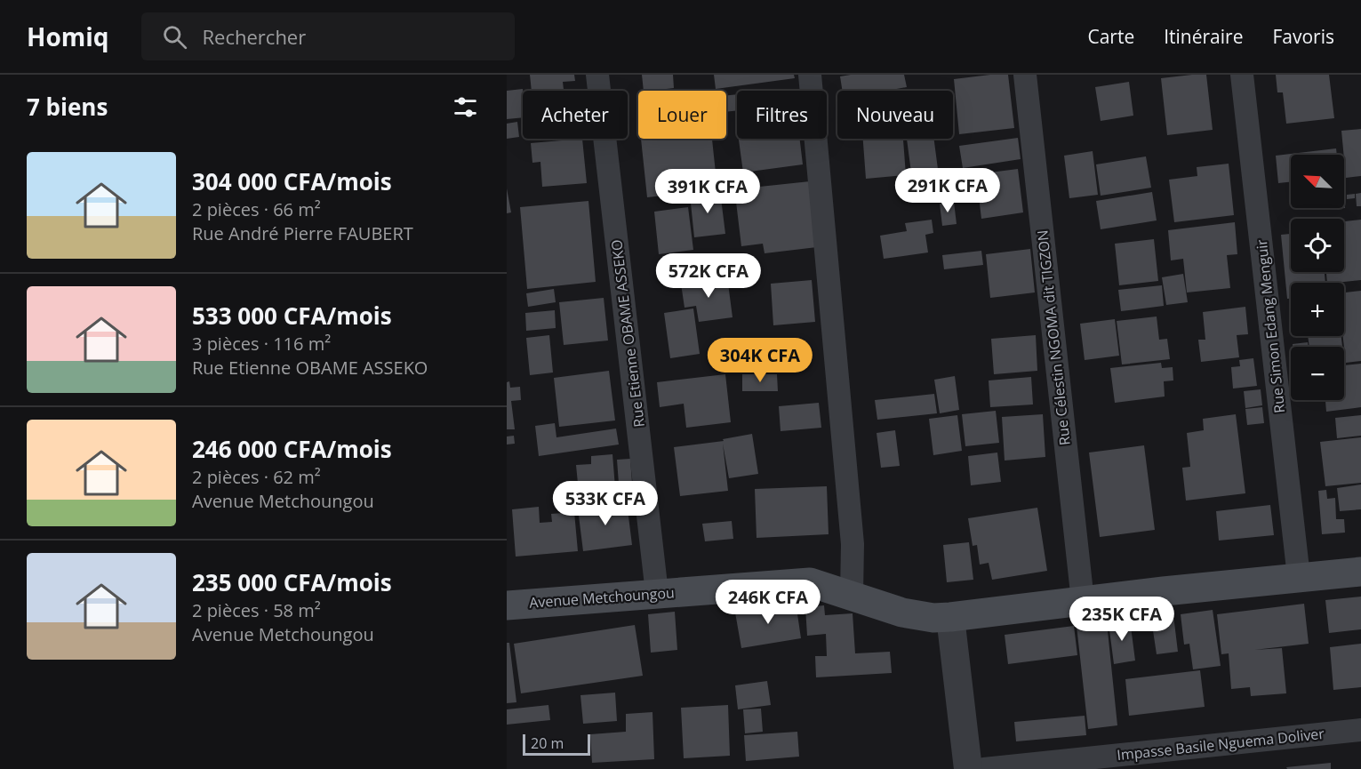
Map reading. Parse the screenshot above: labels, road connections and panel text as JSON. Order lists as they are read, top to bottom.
{
  "streets": {
    "main road": ["Avenue Metchoungou"],
    "street": [
      "Rue Simon Edang Menguir",
      "Rue Etienne OBAME ASSEKO",
      "Rue Célestin NGOMA dit TIGZON",
      "Impasse Basile Nguema Doliver"
    ]
  },
  "crossings": [
    ["Rue Simon Edang Menguir", "Avenue Metchoungou"],
    ["Rue Etienne OBAME ASSEKO", "Avenue Metchoungou"],
    ["Rue Célestin NGOMA dit TIGZON", "Avenue Metchoungou"]
  ],
  "scale_bar": "20 m",
  "north": "top left",
  "page": {
    "header": "Homiq",
    "search": "Rechercher",
    "nav": ["Carte", "Itinéraire", "Favoris"],
    "heading": "7 biens",
    "chip": [
      "Acheter",
      "Louer",
      "Filtres",
      "Nouveau"
    ],
    "list": [
      {
        "name": "304 000 CFA/mois",
        "note": "2 pièces · 66 m² · Rue André Pierre FAUBERT"
      },
      {
        "name": "533 000 CFA/mois",
        "note": "3 pièces · 116 m² · Rue Etienne OBAME ASSEKO"
      },
      {
        "name": "246 000 CFA/mois",
        "note": "2 pièces · 62 m² · Avenue Metchoungou"
      },
      {
        "name": "235 000 CFA/mois",
        "note": "2 pièces · 58 m² · Avenue Metchoungou"
      }
    ],
    "map_buttons": ["+", "−"],
    "price": [
      "291K CFA",
      "391K CFA",
      "572K CFA",
      "304K CFA",
      "533K CFA",
      "246K CFA",
      "235K CFA"
    ],
    "scale": "20 m"
  }
}
